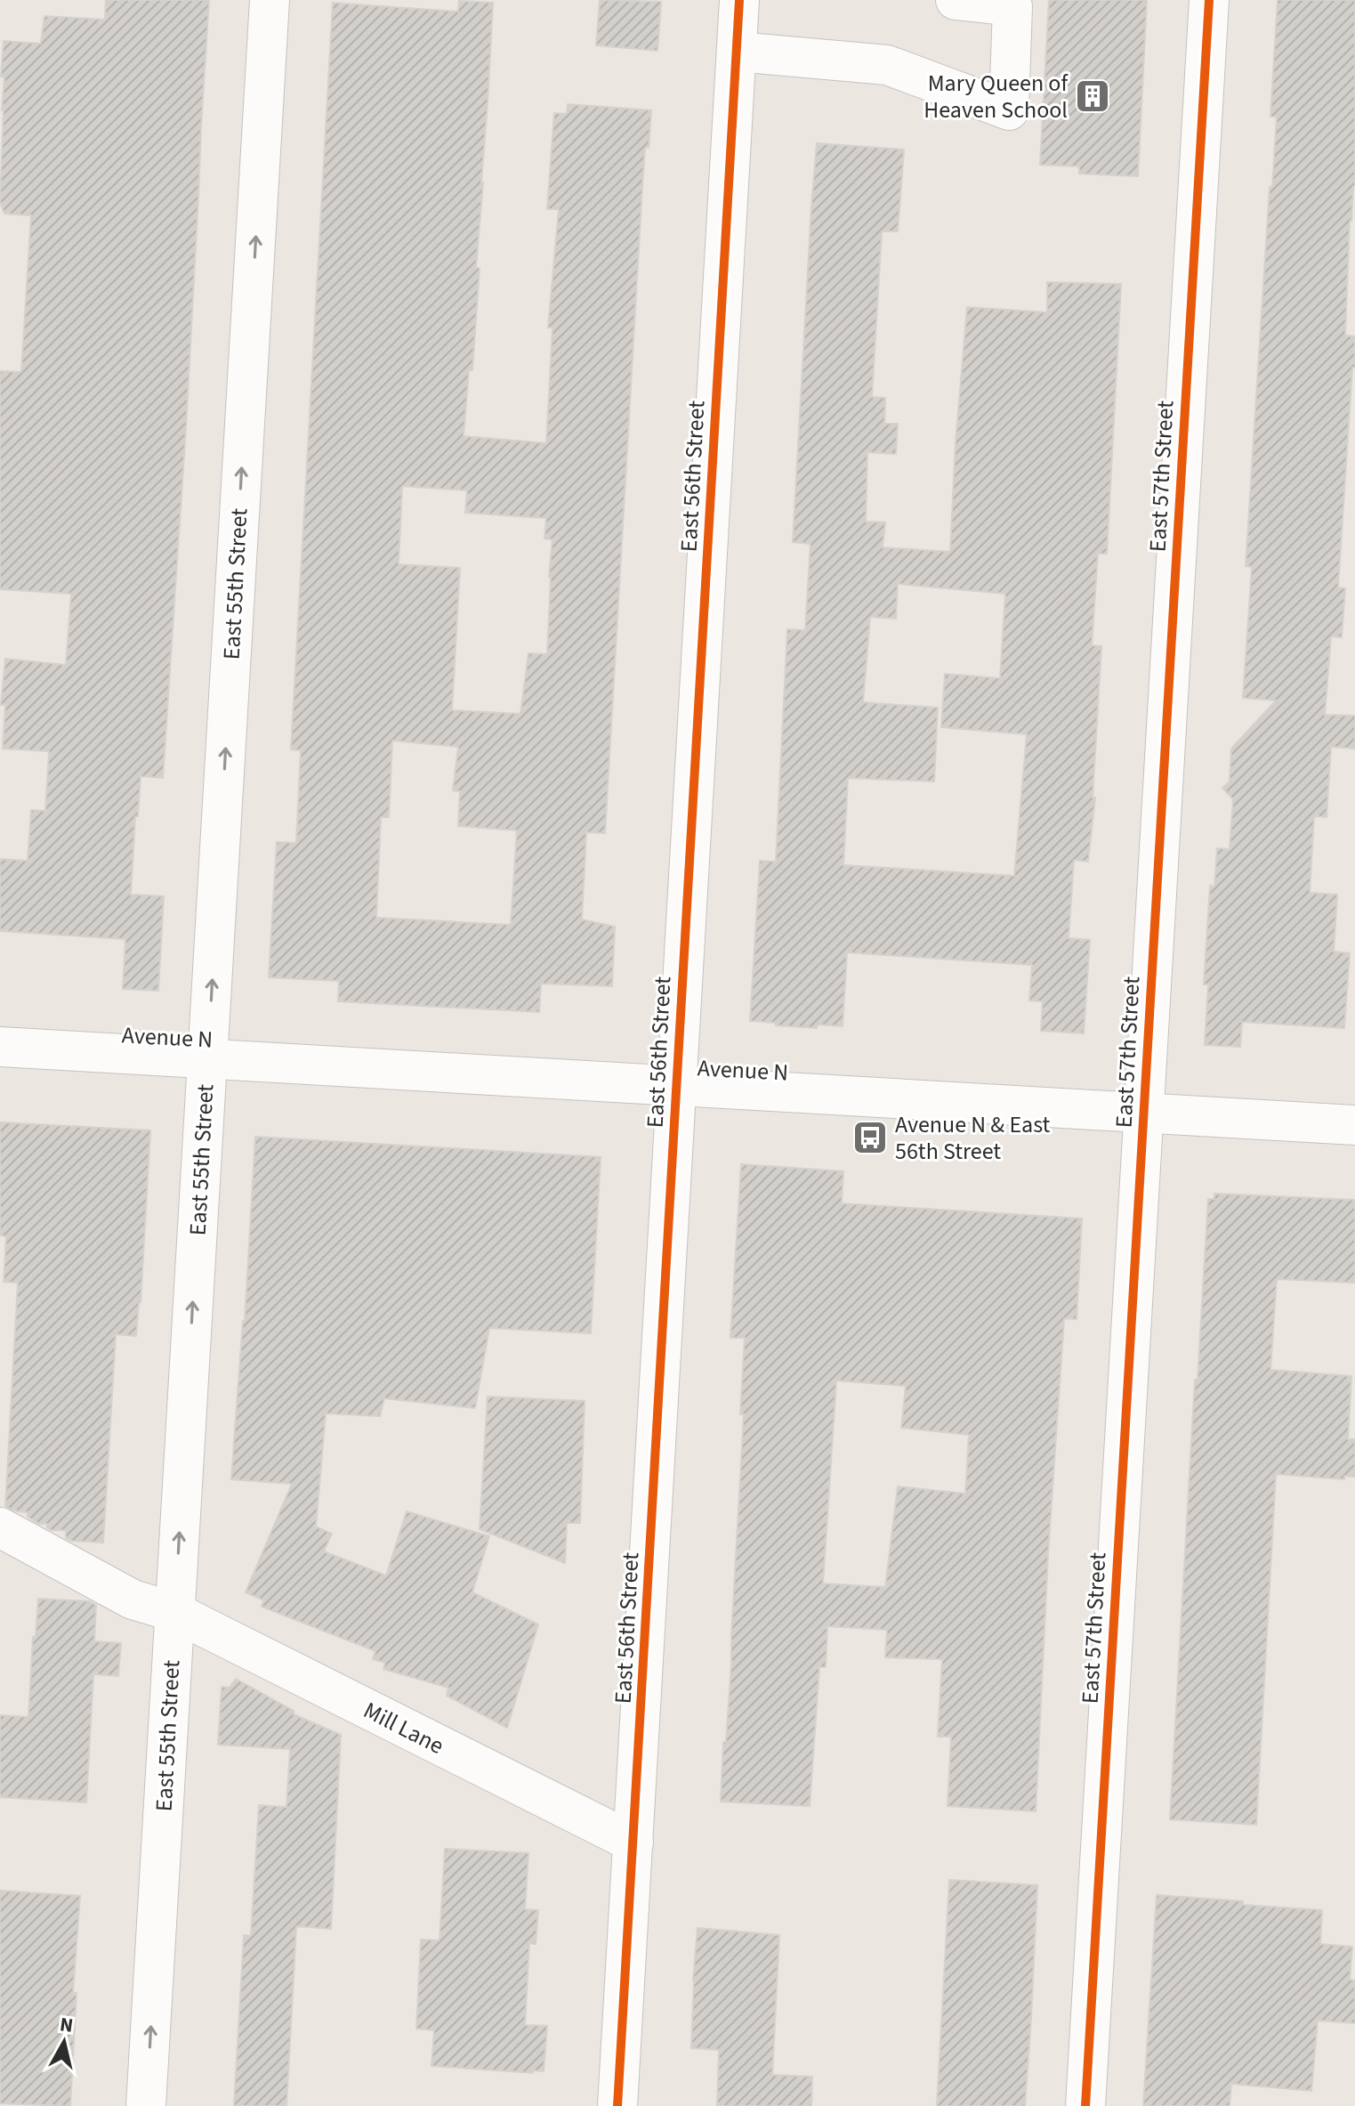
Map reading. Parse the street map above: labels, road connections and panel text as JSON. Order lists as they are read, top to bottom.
{
  "streets": {
    "street": [
      "East 56th Street",
      "East 57th Street",
      "East 55th Street",
      "Avenue N",
      "Mill Lane"
    ]
  },
  "crossings": [
    ["East 56th Street", "Avenue N"],
    ["East 56th Street", "Mill Lane"],
    ["East 57th Street", "Avenue N"],
    ["East 55th Street", "Avenue N"],
    ["East 55th Street", "Mill Lane"]
  ],
  "one_way": ["East 55th Street"],
  "places": {
    "building": ["Mary Queen of Heaven School"],
    "bus stop": ["Avenue N & East 56th Street"]
  },
  "north": "top"
}
